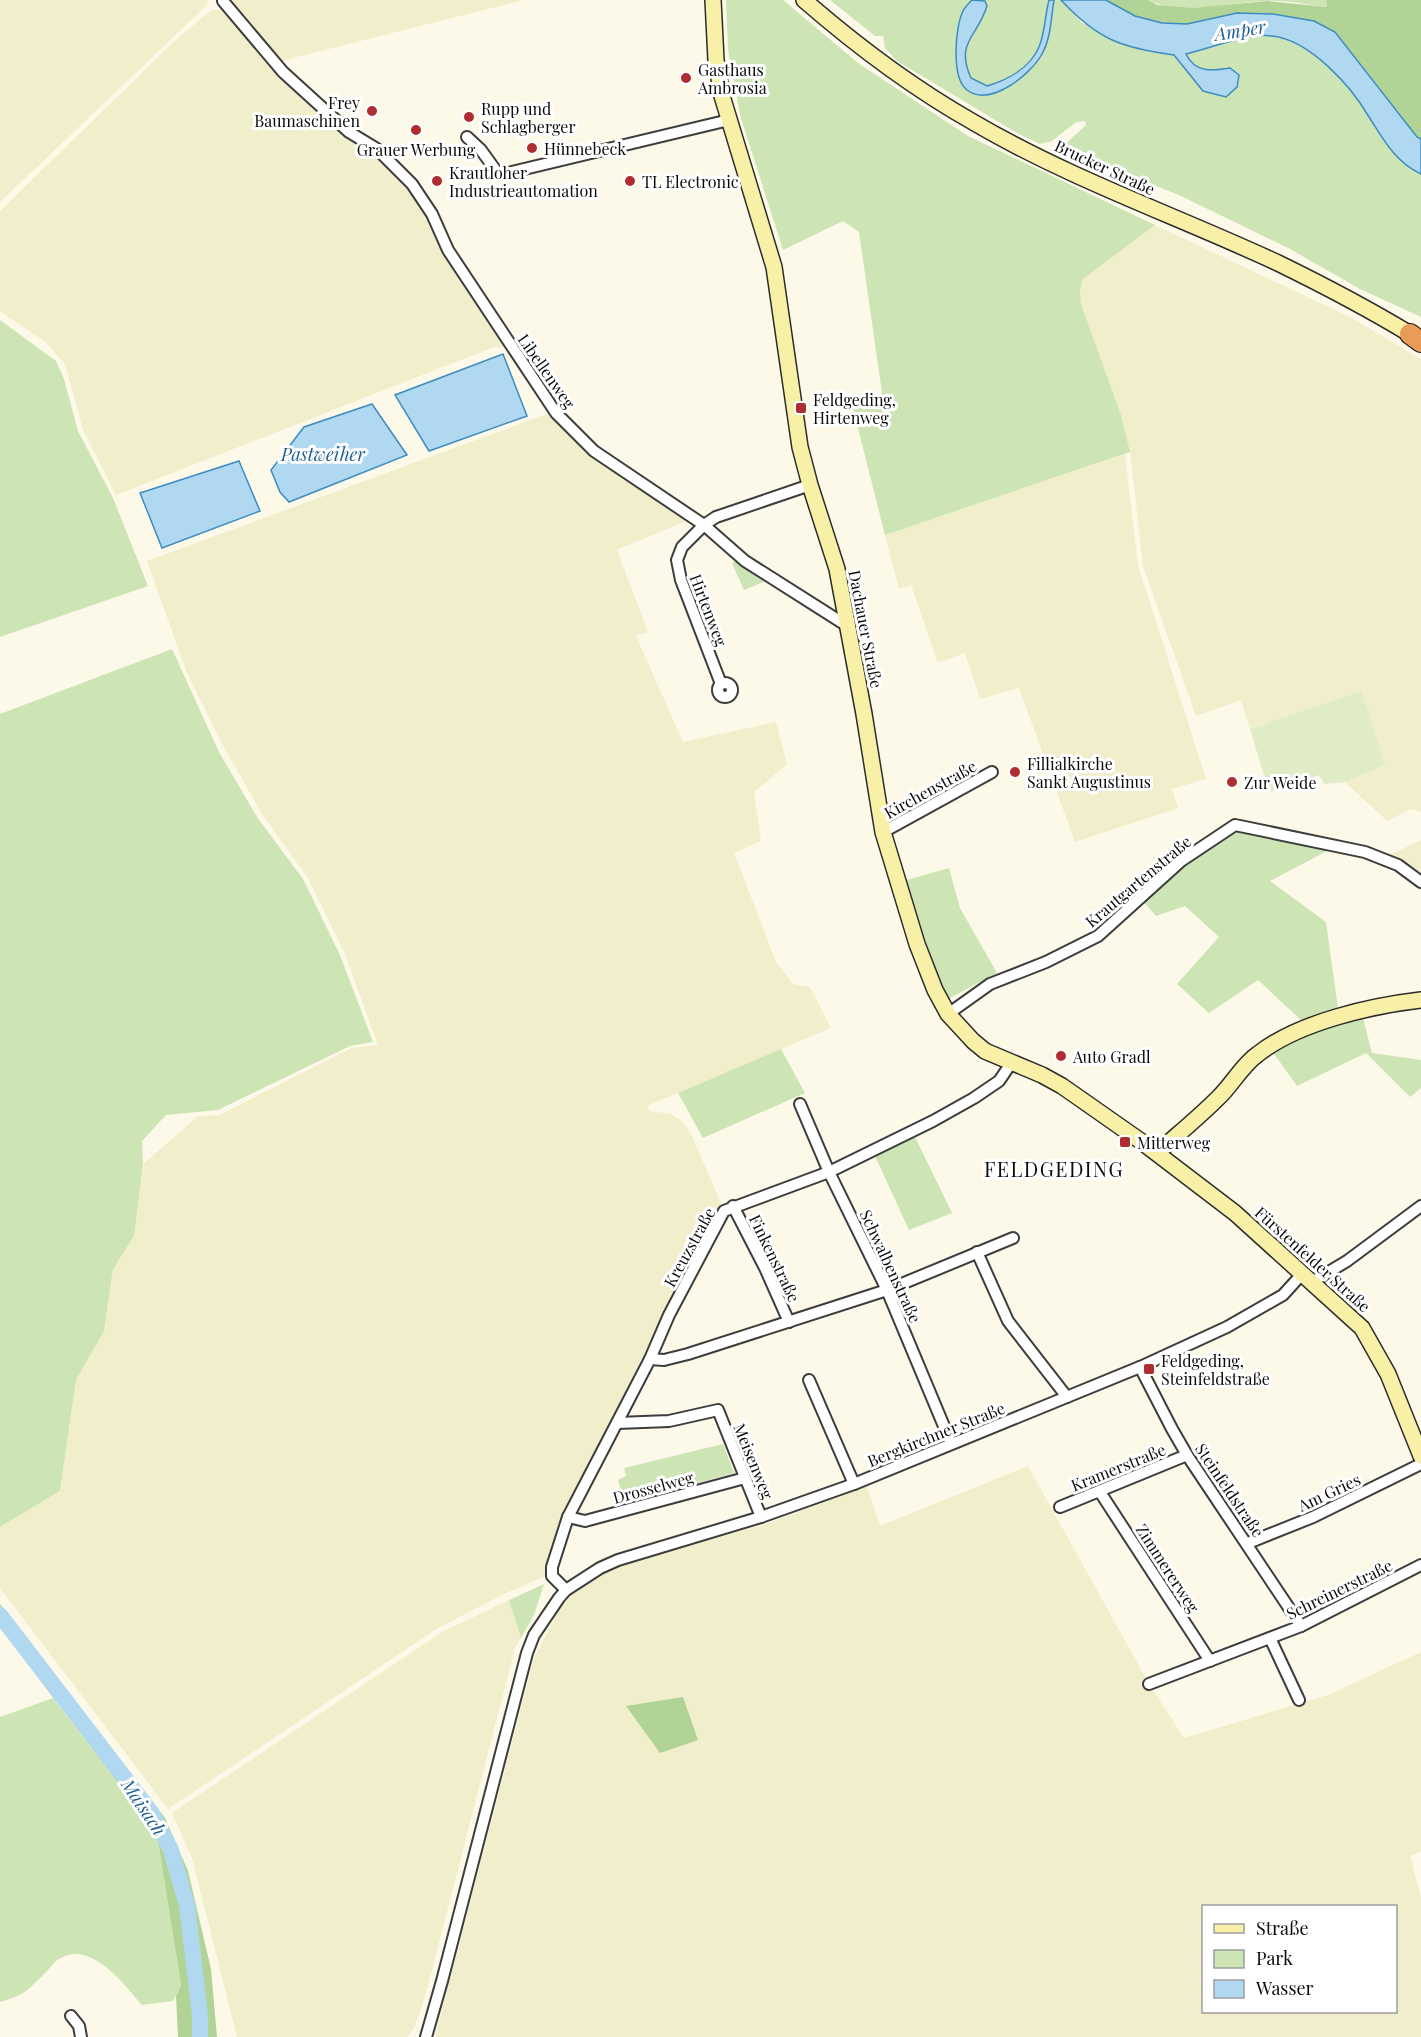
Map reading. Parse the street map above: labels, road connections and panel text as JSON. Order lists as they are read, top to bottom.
{
  "streets": {
    "street": [
      "Brucker Straße",
      "Libellenweg",
      "Hirtenweg",
      "Dachauer Straße",
      "Kirchenstraße",
      "Krautgartenstraße",
      "Kreuzstraße",
      "Finkenstraße",
      "Fürstenfelder Straße",
      "Schwalbenstraße",
      "Bergkirchner Straße",
      "Meisenweg",
      "Kramerstraße",
      "Drosselweg",
      "Steinfeldstraße",
      "Am Gries",
      "Zimmererweg",
      "Schreinerstraße"
    ]
  },
  "crossings": [
    ["Libellenweg", "Hirtenweg"],
    ["Libellenweg", "Dachauer Straße"],
    ["Hirtenweg", "Dachauer Straße"],
    ["Dachauer Straße", "Kirchenstraße"],
    ["Dachauer Straße", "Krautgartenstraße"],
    ["Dachauer Straße", "Kreuzstraße"],
    ["Dachauer Straße", "Fürstenfelder Straße"],
    ["Kreuzstraße", "Finkenstraße"],
    ["Kreuzstraße", "Schwalbenstraße"],
    ["Kreuzstraße", "Bergkirchner Straße"],
    ["Kreuzstraße", "Meisenweg"],
    ["Kreuzstraße", "Drosselweg"],
    ["Fürstenfelder Straße", "Bergkirchner Straße"],
    ["Schwalbenstraße", "Bergkirchner Straße"],
    ["Bergkirchner Straße", "Meisenweg"],
    ["Bergkirchner Straße", "Steinfeldstraße"],
    ["Meisenweg", "Drosselweg"],
    ["Kramerstraße", "Steinfeldstraße"],
    ["Kramerstraße", "Zimmererweg"],
    ["Steinfeldstraße", "Am Gries"],
    ["Steinfeldstraße", "Schreinerstraße"],
    ["Zimmererweg", "Schreinerstraße"]
  ],
  "districts": ["FELDGEDING"],
  "water": ["Amper", "Pastweiher", "Maisach"],
  "places": {
    "other": [
      "Gasthaus Ambrosia",
      "Frey Baumaschinen",
      "Rupp und Schlagberger",
      "Grauer Werbung",
      "Hünnebeck",
      "Krautloher Industrieautomation",
      "TL Electronic",
      "Fillialkirche Sankt Augustinus",
      "Zur Weide",
      "Auto Gradl"
    ],
    "transit": ["Feldgeding, Hirtenweg", "Mitterweg", "Feldgeding, Steinfeldstraße"]
  },
  "legend": ["Straße", "Park", "Wasser"]
}
